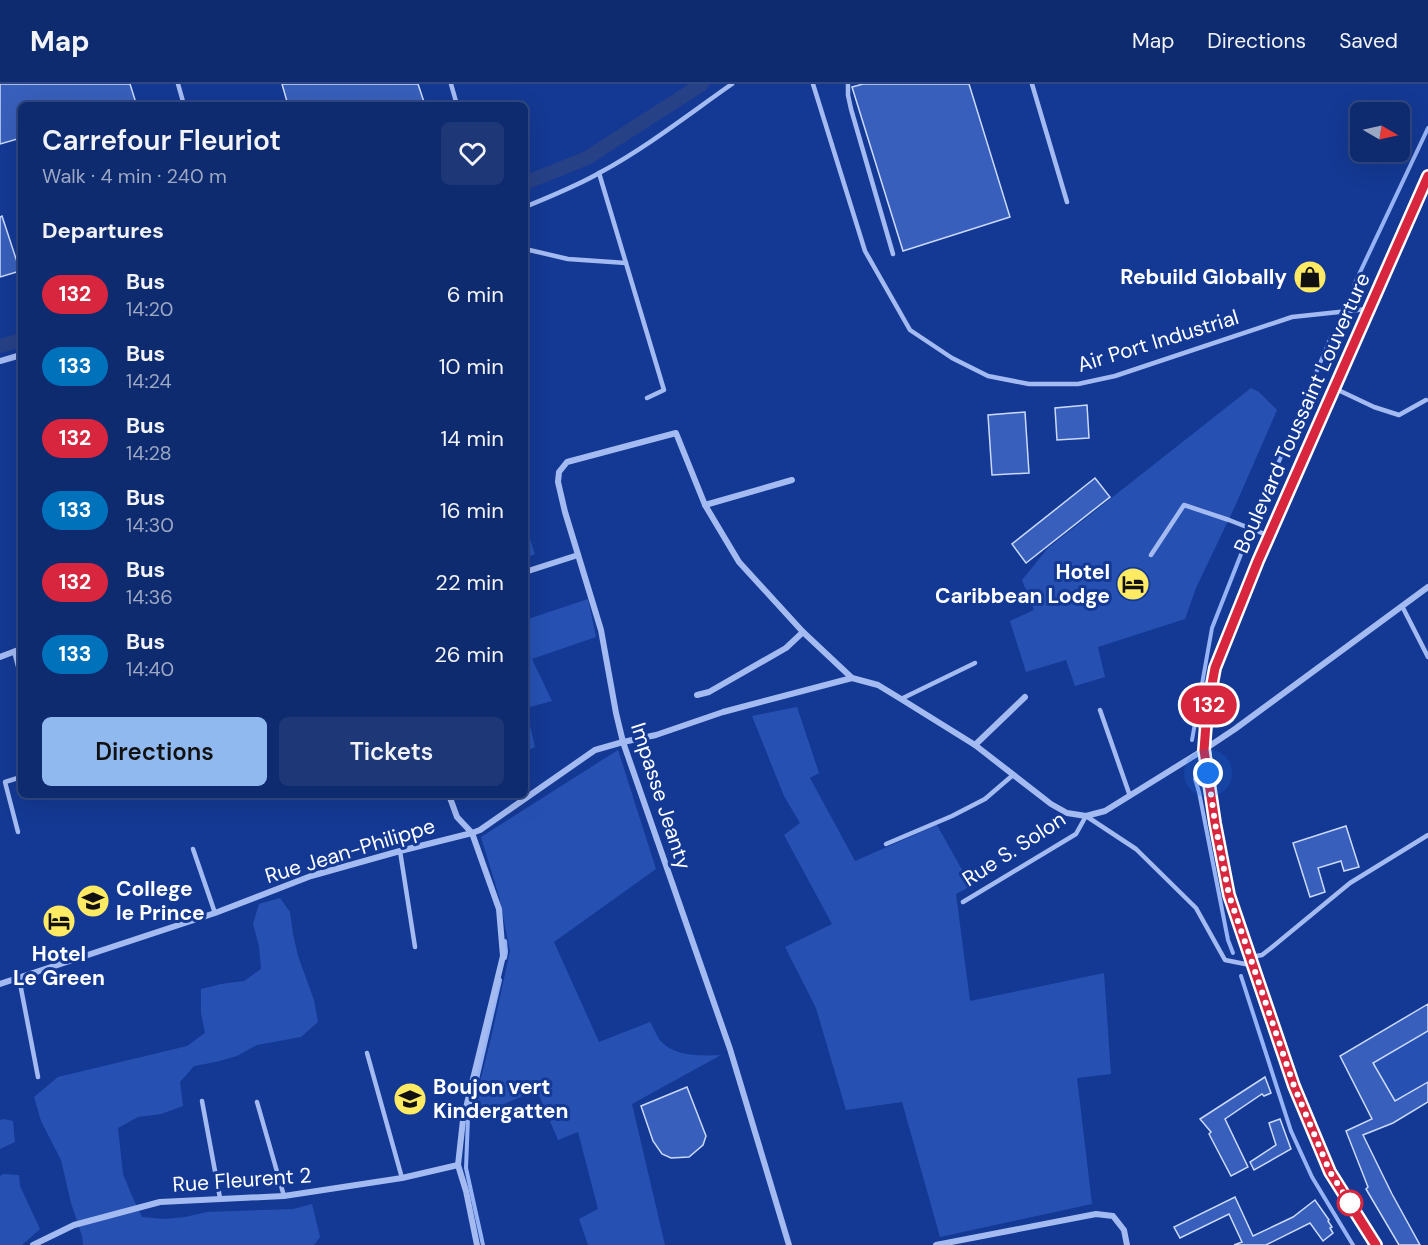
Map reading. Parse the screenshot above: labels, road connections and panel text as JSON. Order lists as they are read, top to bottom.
{
  "streets": {
    "main road": ["Boulevard Toussaint Louverture"],
    "street": [
      "Impasse Jeanty",
      "Rue S. Solon",
      "Rue Jean-Philippe",
      "Rue Fleurent 2"
    ],
    "lane": ["Air Port Industrial"]
  },
  "crossings": [
    ["Air Port Industrial", "Boulevard Toussaint Louverture"],
    ["Boulevard Toussaint Louverture", "Rue S. Solon"],
    ["Impasse Jeanty", "Rue Jean-Philippe"]
  ],
  "places": {
    "shop": ["Rebuild Globally"],
    "hotel": ["Hotel Caribbean Lodge", "Hotel Le Green"],
    "school or university": ["College le Prince", "Boujon vert Kindergatten"]
  },
  "lines": ["bus line 132"],
  "north": "right",
  "page": {
    "header": "Map",
    "nav": ["Map", "Directions", "Saved"],
    "on_map": "132",
    "heading": [
      ["Carrefour Fleuriot", "Walk · 4 min · 240 m"],
      "Departures"
    ],
    "list": [
      {
        "mark": "132",
        "name": "Bus",
        "note": "14:20",
        "value": "6 min"
      },
      {
        "mark": "133",
        "name": "Bus",
        "note": "14:24",
        "value": "10 min"
      },
      {
        "mark": "132",
        "name": "Bus",
        "note": "14:28",
        "value": "14 min"
      },
      {
        "mark": "133",
        "name": "Bus",
        "note": "14:30",
        "value": "16 min"
      },
      {
        "mark": "132",
        "name": "Bus",
        "note": "14:36",
        "value": "22 min"
      },
      {
        "mark": "133",
        "name": "Bus",
        "note": "14:40",
        "value": "26 min"
      }
    ],
    "buttons": ["Directions", "Tickets"]
  }
}
